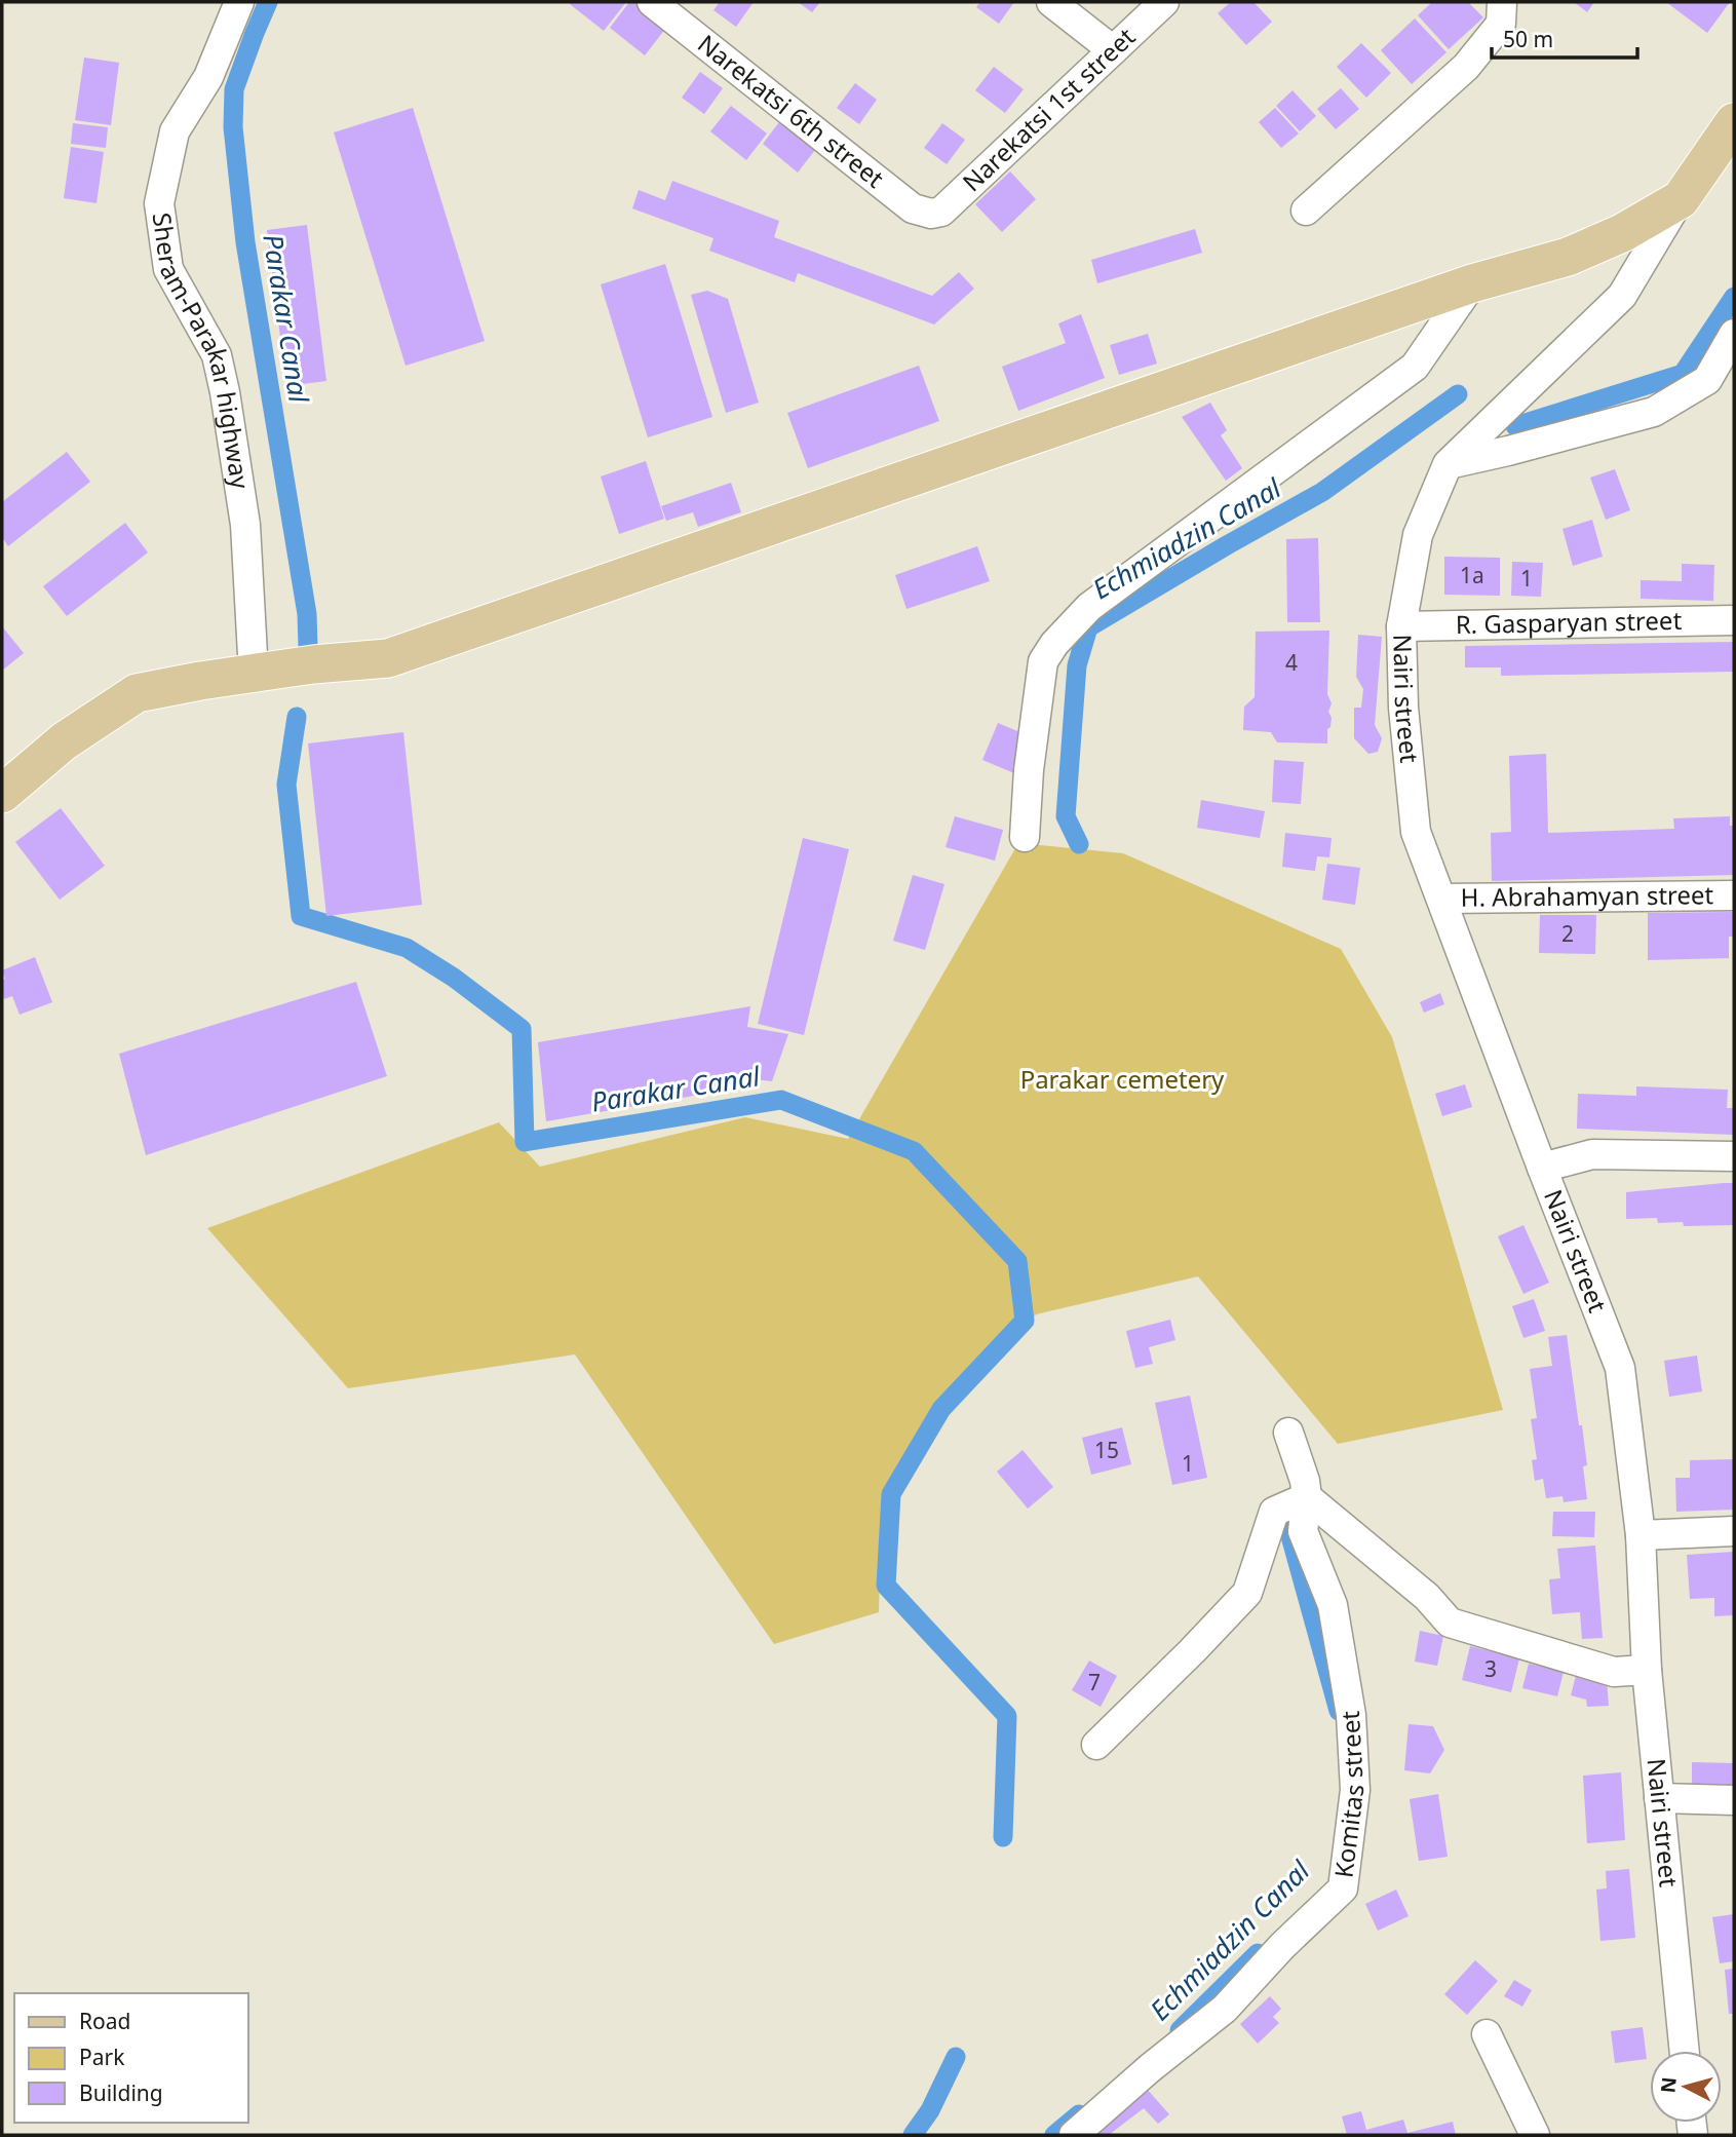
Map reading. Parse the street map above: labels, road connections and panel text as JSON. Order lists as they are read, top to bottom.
{
  "streets": {
    "street": [
      "Narekatsi 6th street",
      "Narekatsi 1st street",
      "Sheram-Parakar highway",
      "R. Gasparyan street",
      "Nairi street",
      "H. Abrahamyan street",
      "Komitas street"
    ]
  },
  "crossings": [
    ["Narekatsi 6th street", "Narekatsi 1st street"],
    ["R. Gasparyan street", "Nairi street"],
    ["Nairi street", "H. Abrahamyan street"]
  ],
  "water": ["Parakar Canal", "Echmiadzin Canal"],
  "parks": ["Parakar cemetery"],
  "house_numbers": [
    "1a",
    "1",
    "4",
    "2",
    "15",
    "1",
    "3",
    "7"
  ],
  "legend": ["Road", "Park", "Building"],
  "scale_bar": "50 m",
  "north": "left"
}
